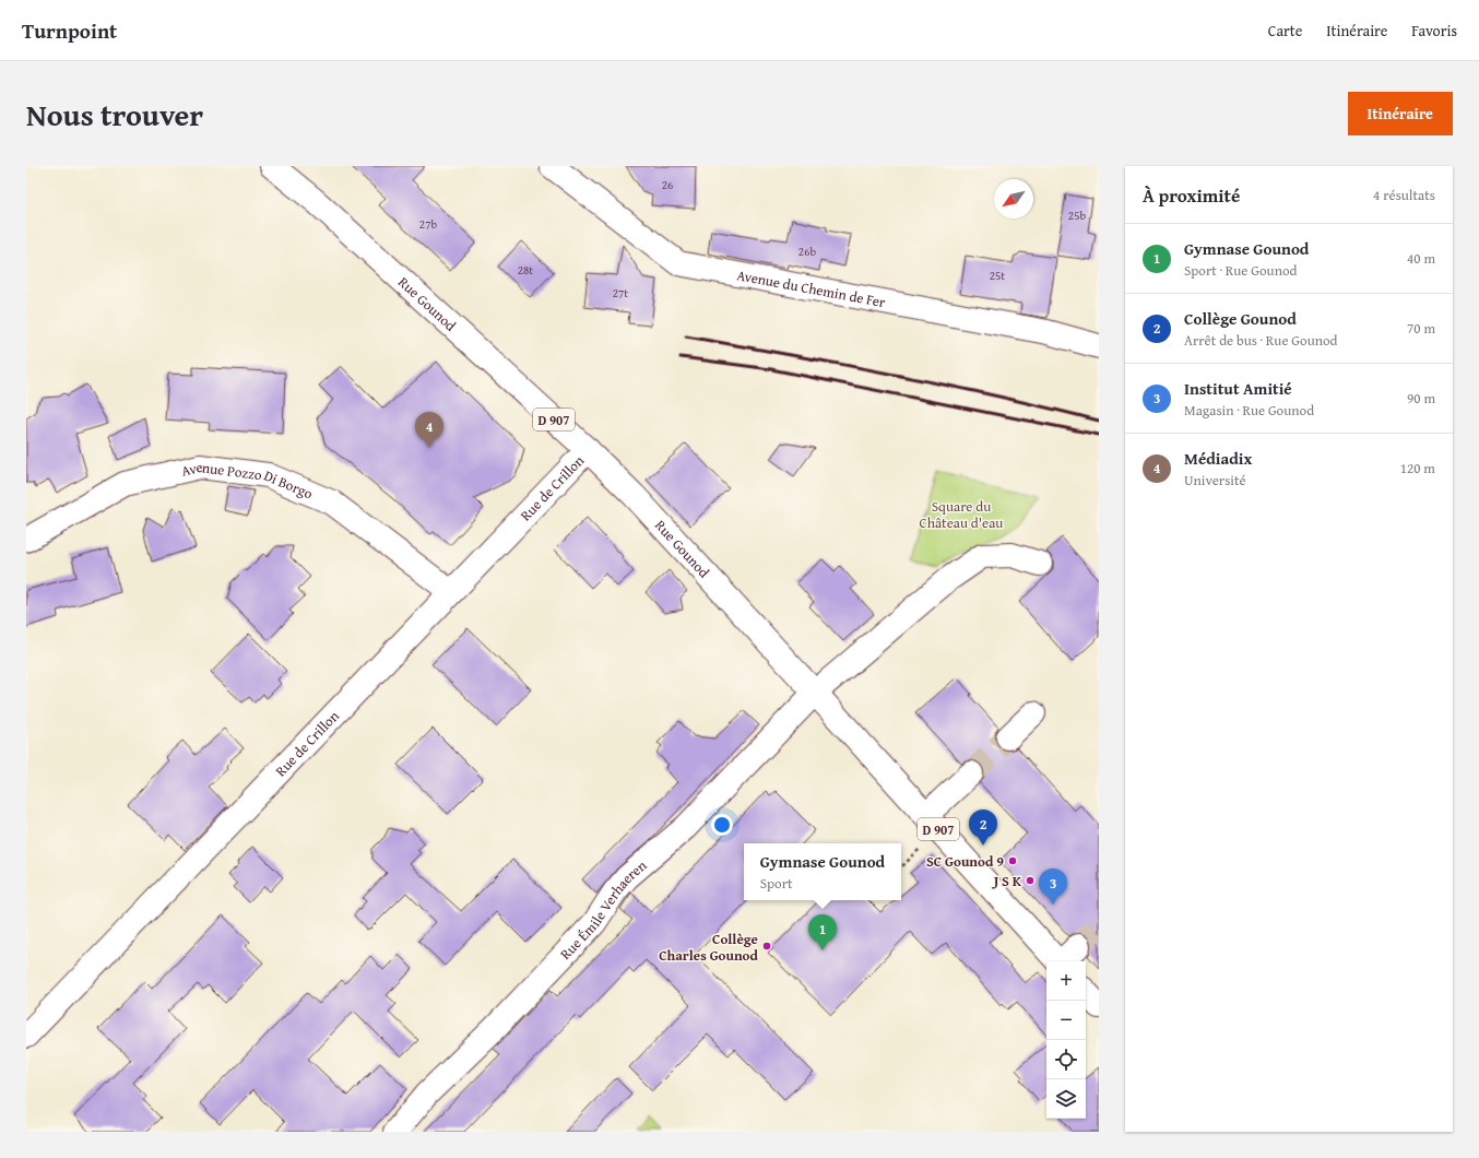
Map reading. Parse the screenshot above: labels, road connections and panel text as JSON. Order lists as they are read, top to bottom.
{
  "streets": {
    "street": [
      "Avenue du Chemin de Fer",
      "Rue Gounod",
      "D 907",
      "Avenue Pozzo Di Borgo",
      "Rue de Crillon",
      "Rue Émile Verhaeren"
    ]
  },
  "crossings": [
    ["Rue Gounod", "Rue de Crillon"],
    ["Rue Gounod", "Rue Émile Verhaeren"],
    ["Avenue Pozzo Di Borgo", "Rue de Crillon"]
  ],
  "parks": ["Square du Château d'eau"],
  "places": ["SC Gounod 9", "J S K", "Collège Charles Gounod"],
  "house_numbers": [
    "26",
    "25b",
    "27b",
    "26b",
    "28t",
    "25t",
    "27t"
  ],
  "north": "bottom left",
  "page": {
    "header": "Turnpoint",
    "nav": ["Carte", "Itinéraire", "Favoris"],
    "title": "Nous trouver",
    "buttons": "Itinéraire",
    "heading": ["À proximité", "4 résultats"],
    "list": [
      {
        "mark": "1",
        "name": "Gymnase Gounod",
        "note": "Sport · Rue Gounod",
        "value": "40 m"
      },
      {
        "mark": "2",
        "name": "Collège Gounod",
        "note": "Arrêt de bus · Rue Gounod",
        "value": "70 m"
      },
      {
        "mark": "3",
        "name": "Institut Amitié",
        "note": "Magasin · Rue Gounod",
        "value": "90 m"
      },
      {
        "mark": "4",
        "name": "Médiadix",
        "note": "Université",
        "value": "120 m"
      }
    ],
    "pins": [
      "4",
      "2",
      "3",
      "1"
    ],
    "popup": ["Gymnase Gounod", "Sport"],
    "map_buttons": ["+", "−"]
  }
}
